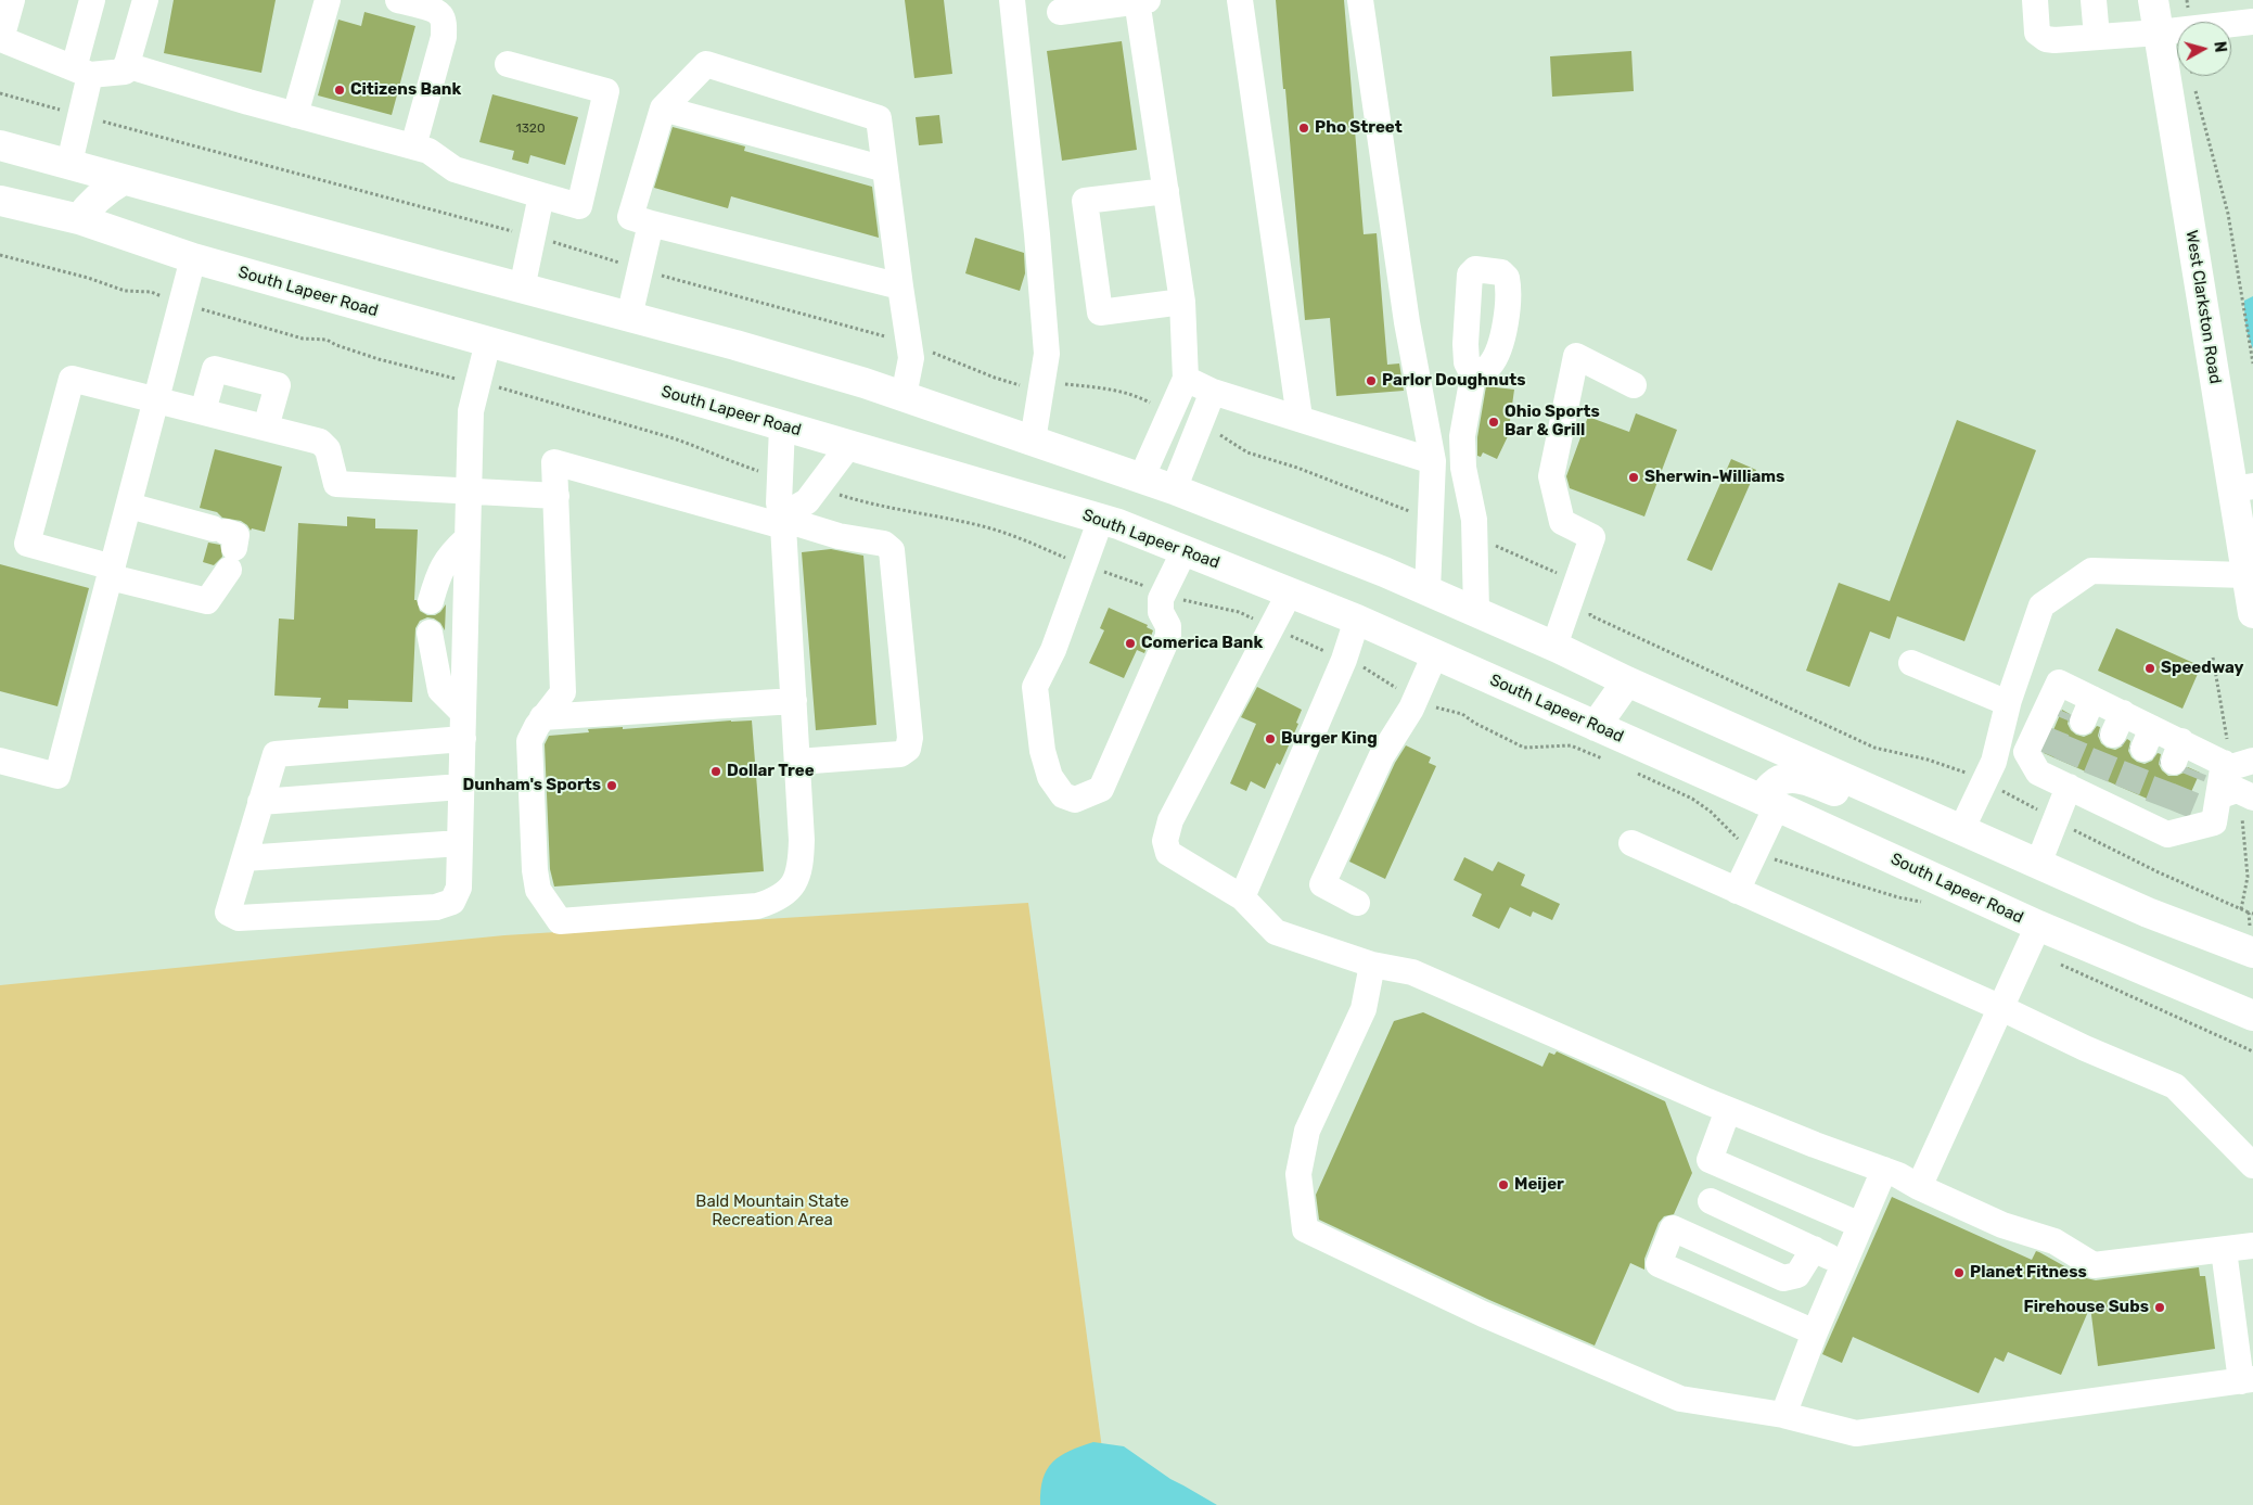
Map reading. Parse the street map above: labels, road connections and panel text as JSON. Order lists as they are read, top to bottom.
{
  "streets": {
    "main road": ["South Lapeer Road", "West Clarkston Road"]
  },
  "parks": ["Bald Mountain State Recreation Area"],
  "places": [
    "Citizens Bank",
    "Pho Street",
    "Parlor Doughnuts",
    "Ohio Sports Bar & Grill",
    "Sherwin-Williams",
    "Comerica Bank",
    "Speedway",
    "Burger King",
    "Dollar Tree",
    "Dunham's Sports",
    "Meijer",
    "Planet Fitness",
    "Firehouse Subs"
  ],
  "house_numbers": ["1320"],
  "north": "right"
}
